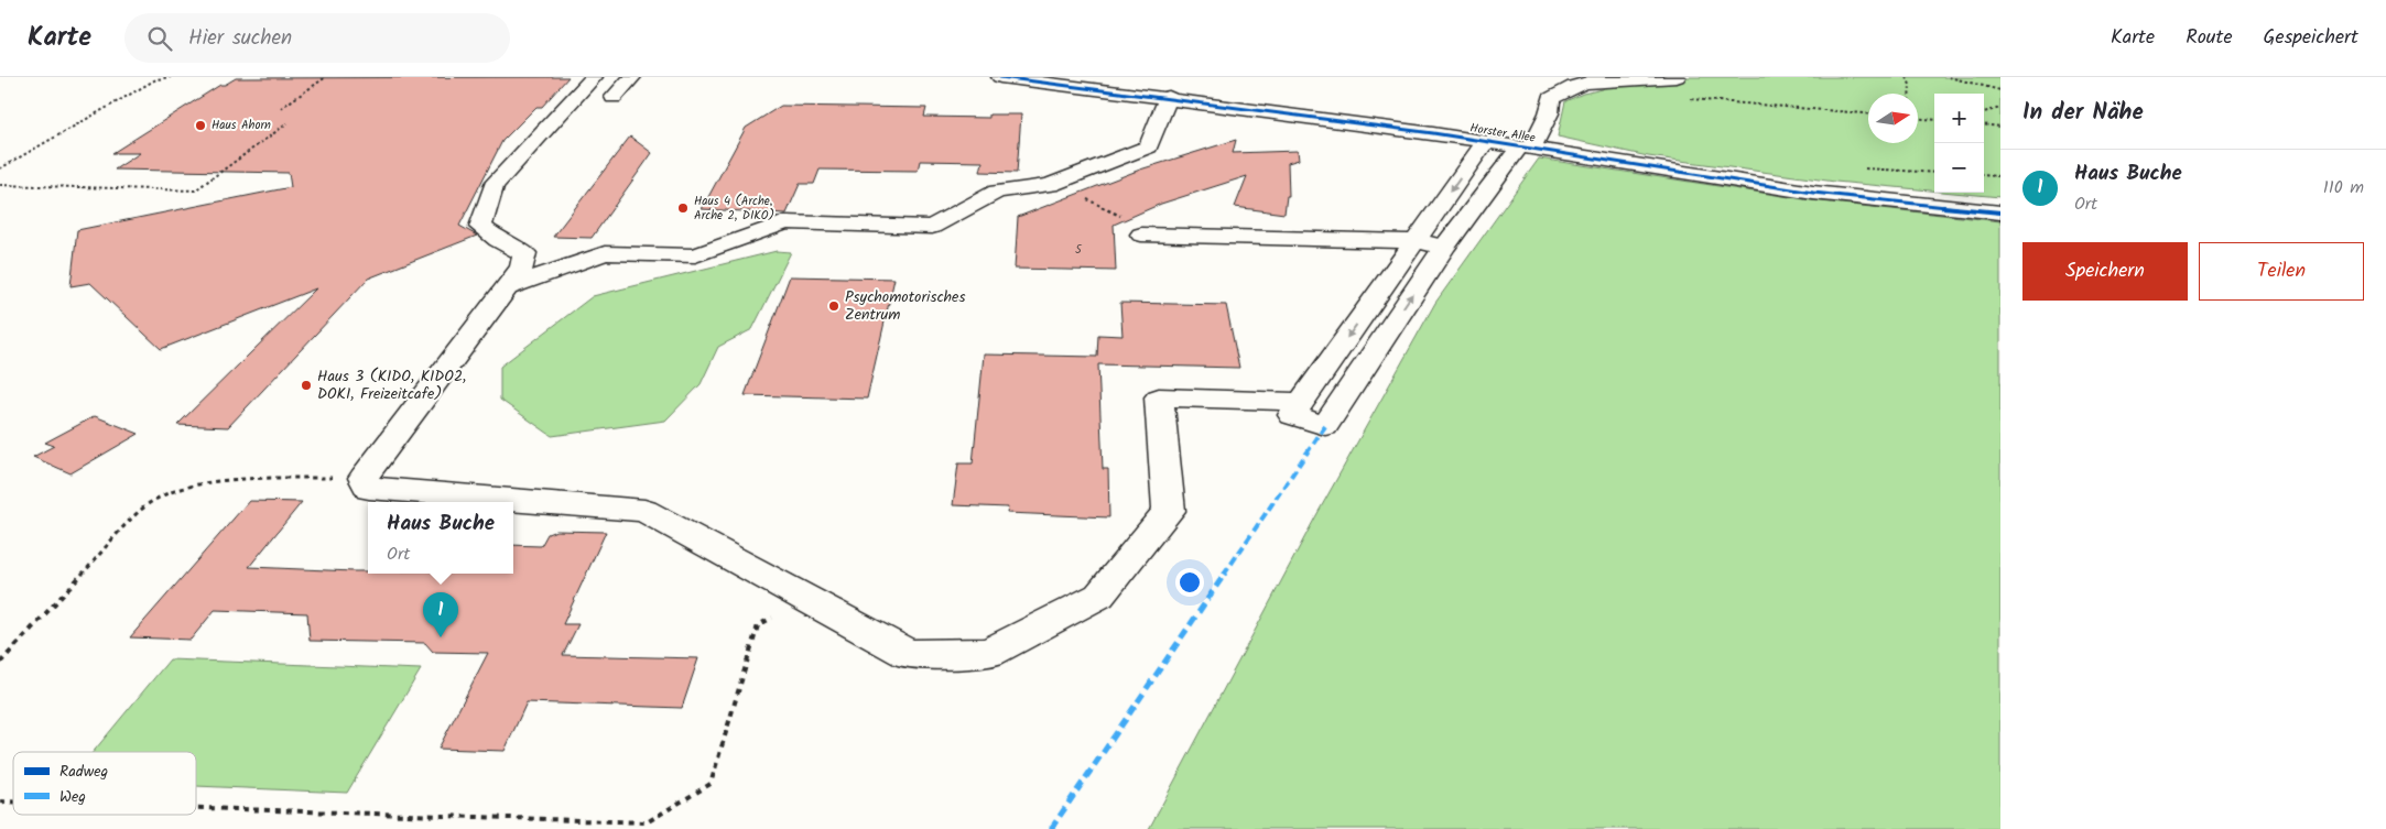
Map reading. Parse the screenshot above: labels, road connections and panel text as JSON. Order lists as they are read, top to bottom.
{
  "streets": {
    "street": ["Horster Allee"]
  },
  "places": [
    "Haus Ahorn",
    "Haus 4 (Arche, Arche 2, DIKO)",
    "Psychomotorisches Zentrum",
    "Haus 3 (KIDO, KIDO2, DOKI, Freizeitcafe)"
  ],
  "house_numbers": ["5"],
  "legend": ["Radweg", "Weg"],
  "north": "right",
  "page": {
    "header": "Karte",
    "search": "Hier suchen",
    "nav": ["Karte", "Route", "Gespeichert"],
    "heading": "In der Nähe",
    "map_buttons": ["+", "−"],
    "list": [
      {
        "mark": "1",
        "name": "Haus Buche",
        "note": "Ort",
        "value": "110 m"
      }
    ],
    "buttons": ["Speichern", "Teilen"],
    "popup": ["Haus Buche", "Ort"],
    "pins": "1"
  }
}
